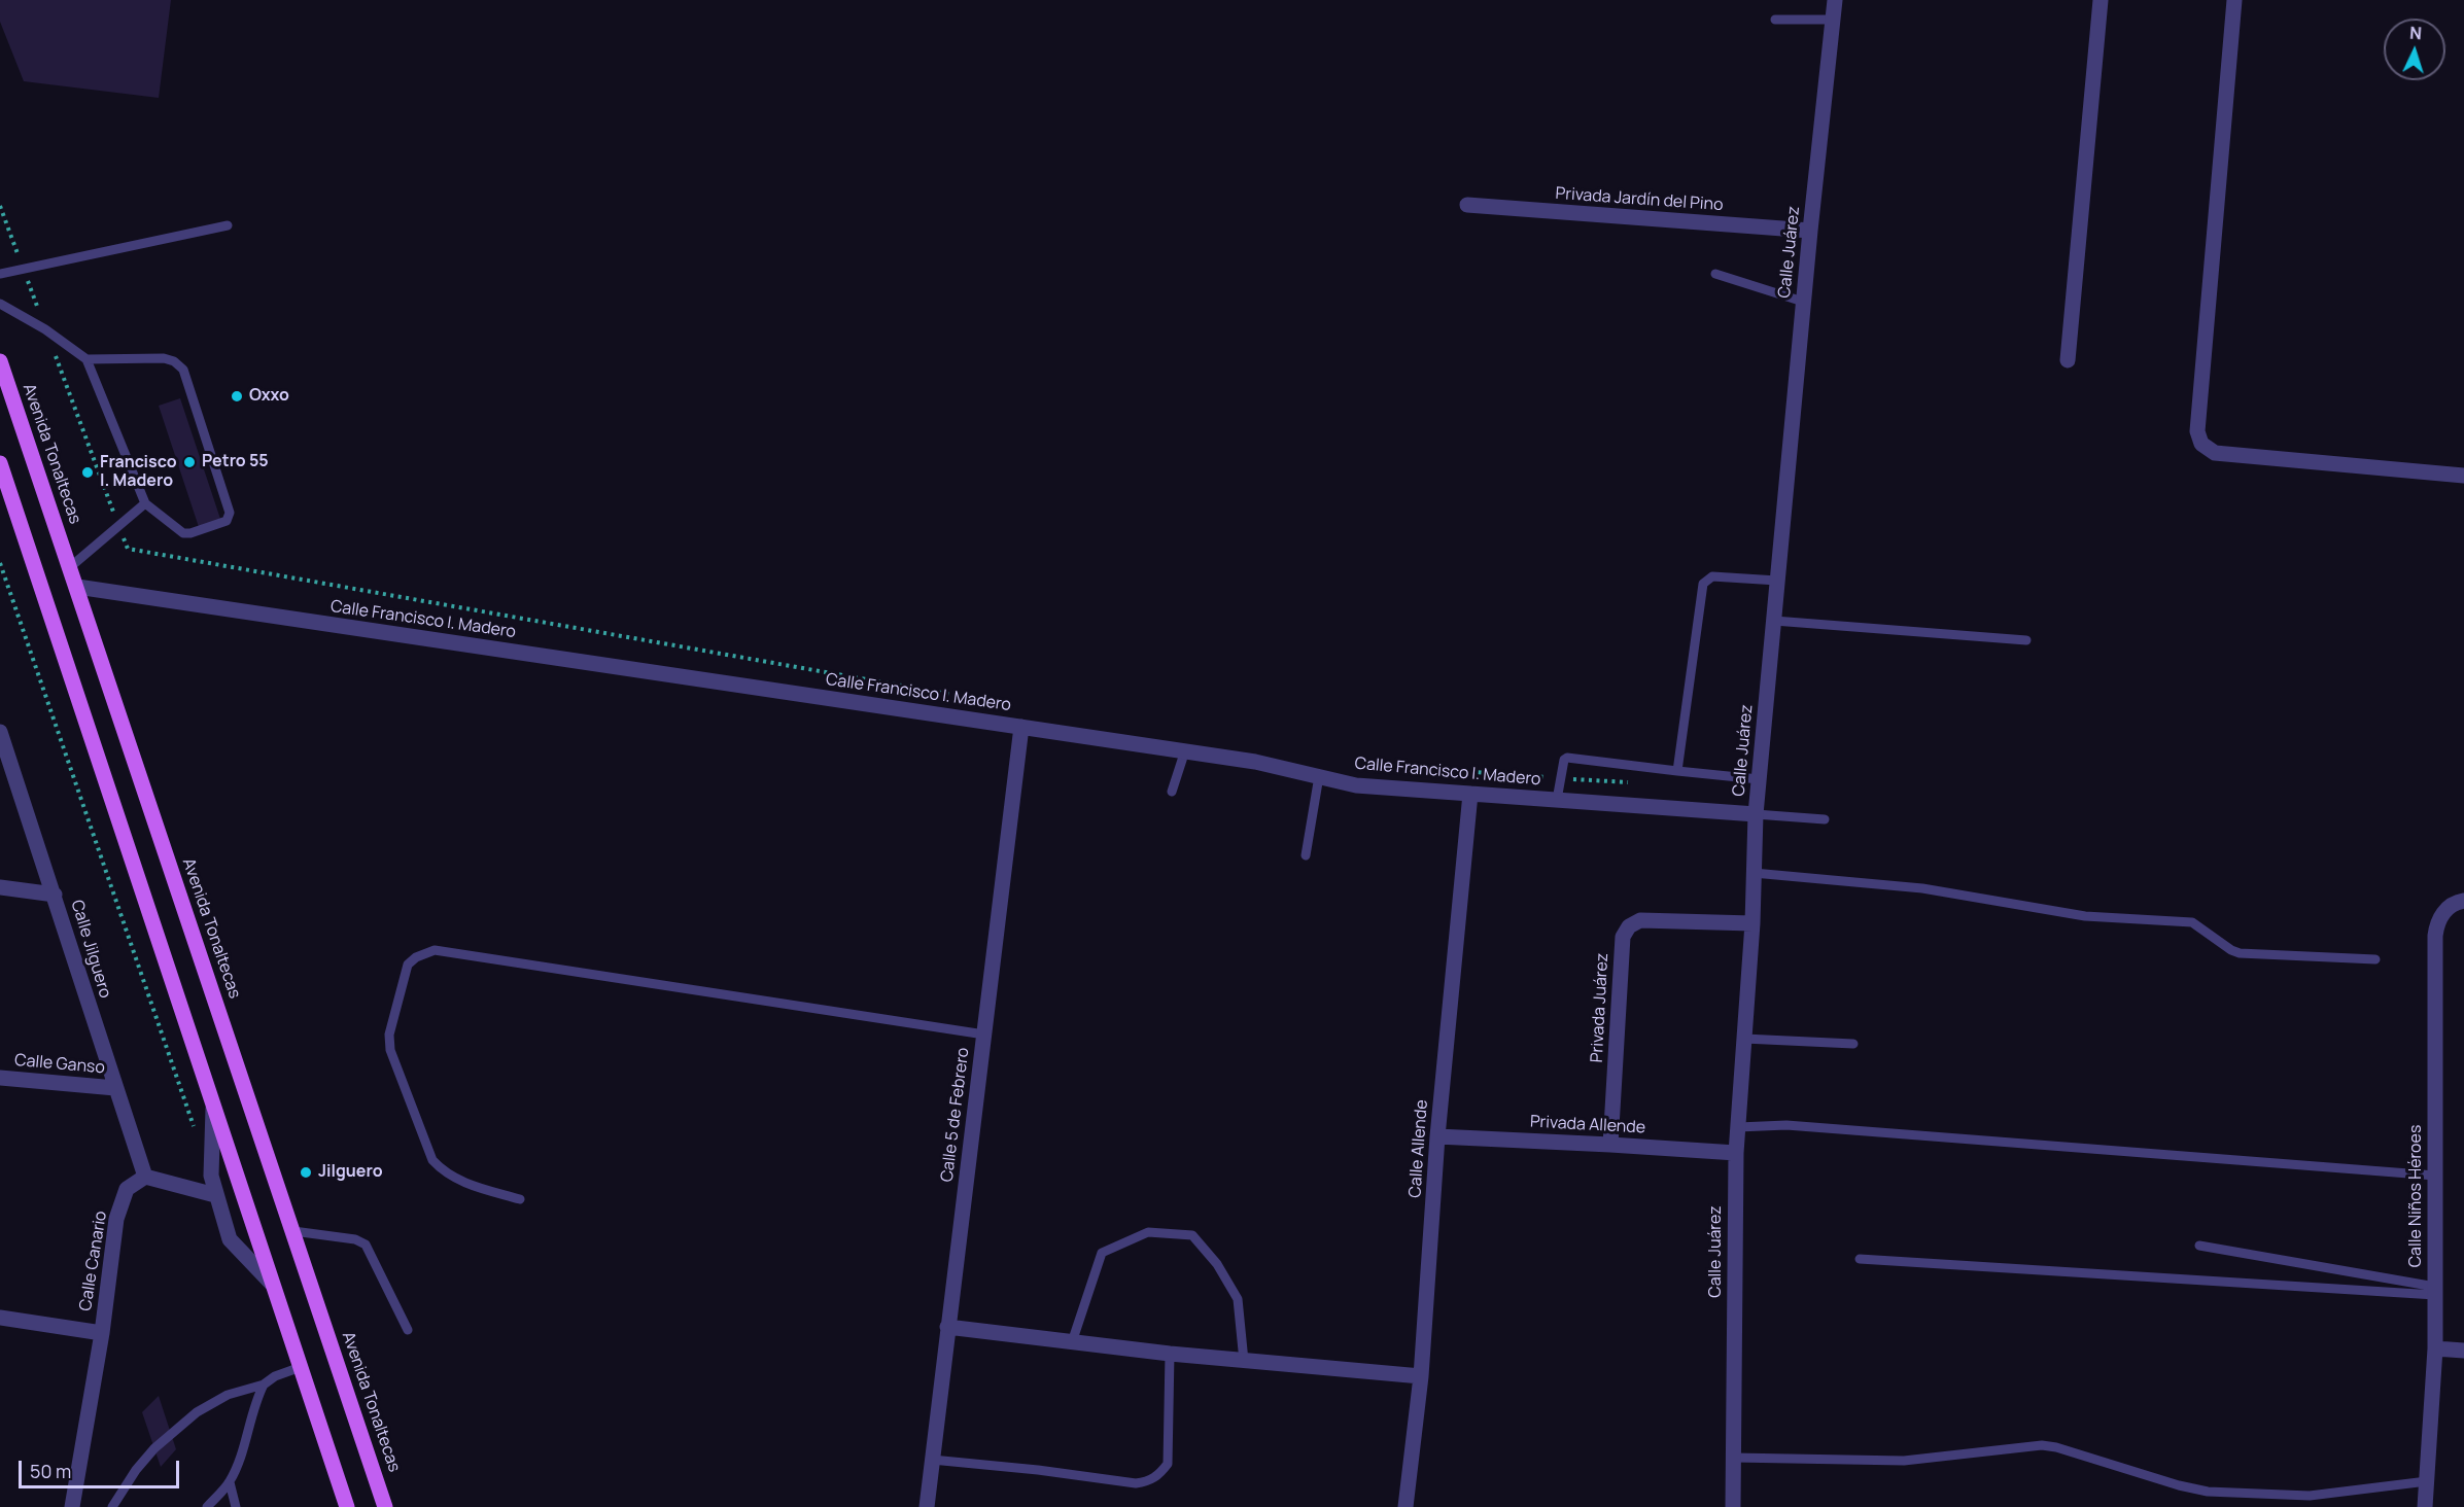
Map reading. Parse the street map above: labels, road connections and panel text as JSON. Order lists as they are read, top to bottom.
{
  "streets": {
    "main road": ["Avenida Tonaltecas"],
    "street": [
      "Privada Jardín del Pino",
      "Calle Juárez",
      "Calle Francisco I. Madero",
      "Calle Jilguero",
      "Privada Juárez",
      "Calle Ganso",
      "Calle 5 de Febrero",
      "Privada Allende",
      "Calle Allende",
      "Calle Niños Héroes",
      "Calle Canario"
    ]
  },
  "crossings": [
    ["Privada Jardín del Pino", "Calle Juárez"],
    ["Calle Juárez", "Calle Francisco I. Madero"],
    ["Calle Juárez", "Privada Juárez"],
    ["Calle Juárez", "Privada Allende"],
    ["Avenida Tonaltecas", "Calle Francisco I. Madero"],
    ["Calle Francisco I. Madero", "Calle 5 de Febrero"],
    ["Calle Francisco I. Madero", "Calle Allende"],
    ["Calle Jilguero", "Calle Ganso"],
    ["Calle Jilguero", "Calle Canario"],
    ["Privada Juárez", "Privada Allende"],
    ["Privada Allende", "Calle Allende"]
  ],
  "places": [
    "Oxxo",
    "Petro 55",
    "Francisco I. Madero",
    "Jilguero"
  ],
  "scale_bar": "50 m",
  "north": "top"
}
